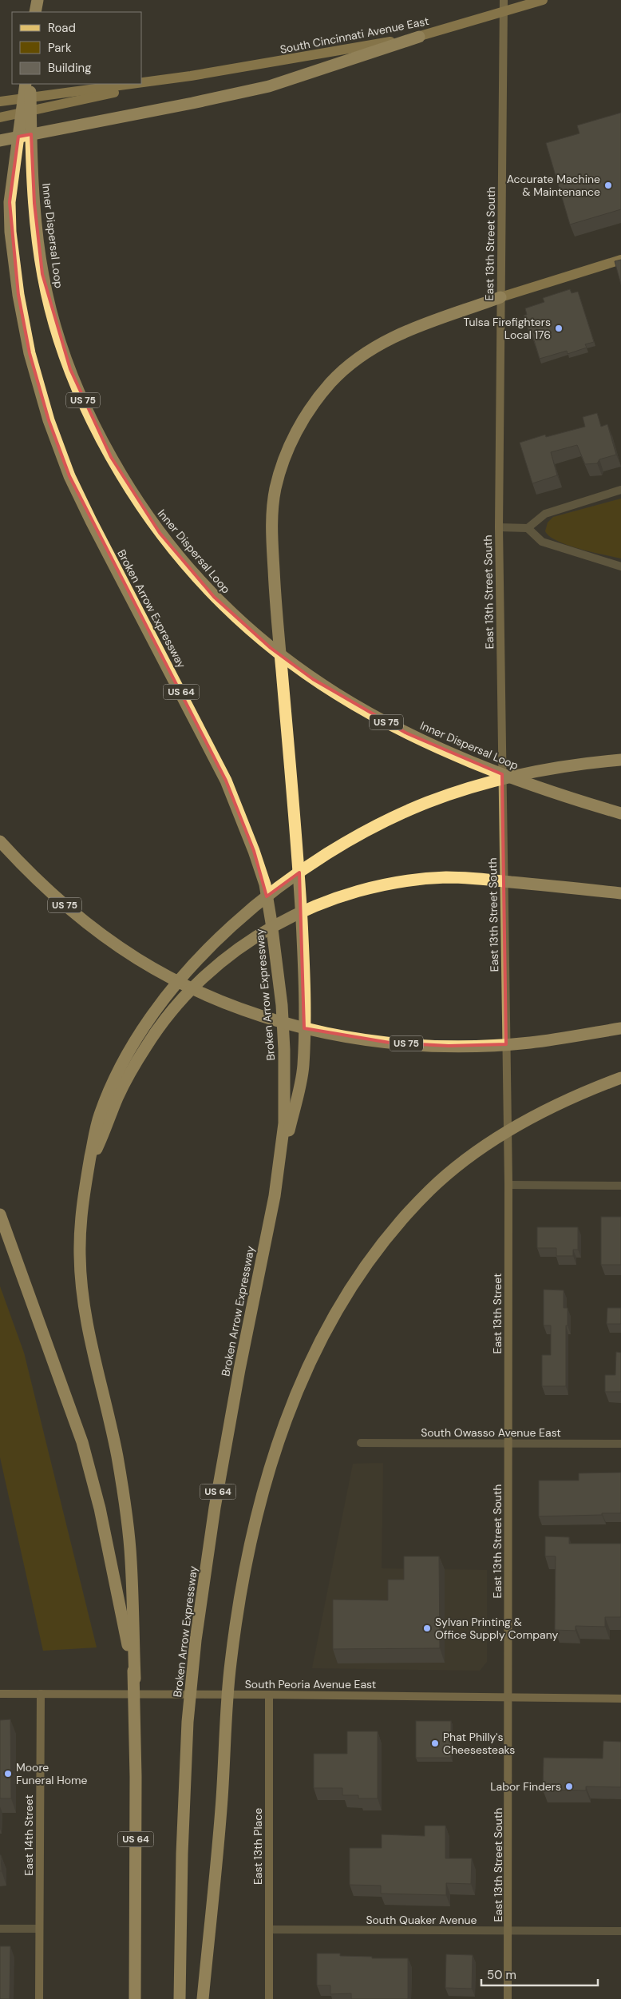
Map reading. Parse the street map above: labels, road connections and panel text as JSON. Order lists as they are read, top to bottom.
{
  "streets": {
    "highway": [
      "Inner Dispersal Loop",
      "US 75",
      "Broken Arrow Expressway",
      "US 64"
    ],
    "main road": ["South Cincinnati Avenue East"],
    "street": [
      "East 13th Street South",
      "East 13th Street",
      "South Owasso Avenue East",
      "South Peoria Avenue East",
      "East 14th Street",
      "East 13th Place",
      "South Quaker Avenue"
    ]
  },
  "crossings": [
    ["South Cincinnati Avenue East", "East 13th Street South"],
    ["East 13th Street South", "East 13th Street"],
    ["East 13th Street South", "South Owasso Avenue East"],
    ["East 13th Street South", "South Peoria Avenue East"],
    ["East 13th Street South", "South Quaker Avenue"],
    ["East 13th Street", "South Owasso Avenue East"],
    ["South Peoria Avenue East", "East 14th Street"],
    ["South Peoria Avenue East", "East 13th Place"],
    ["East 13th Place", "South Quaker Avenue"]
  ],
  "places": [
    "Accurate Machine & Maintenance",
    "Tulsa Firefighters Local 176",
    "Sylvan Printing & Office Supply Company",
    "Phat Philly's Cheesesteaks",
    "Moore Funeral Home",
    "Labor Finders"
  ],
  "legend": ["Road", "Park", "Building"],
  "scale_bar": "50 m"
}
